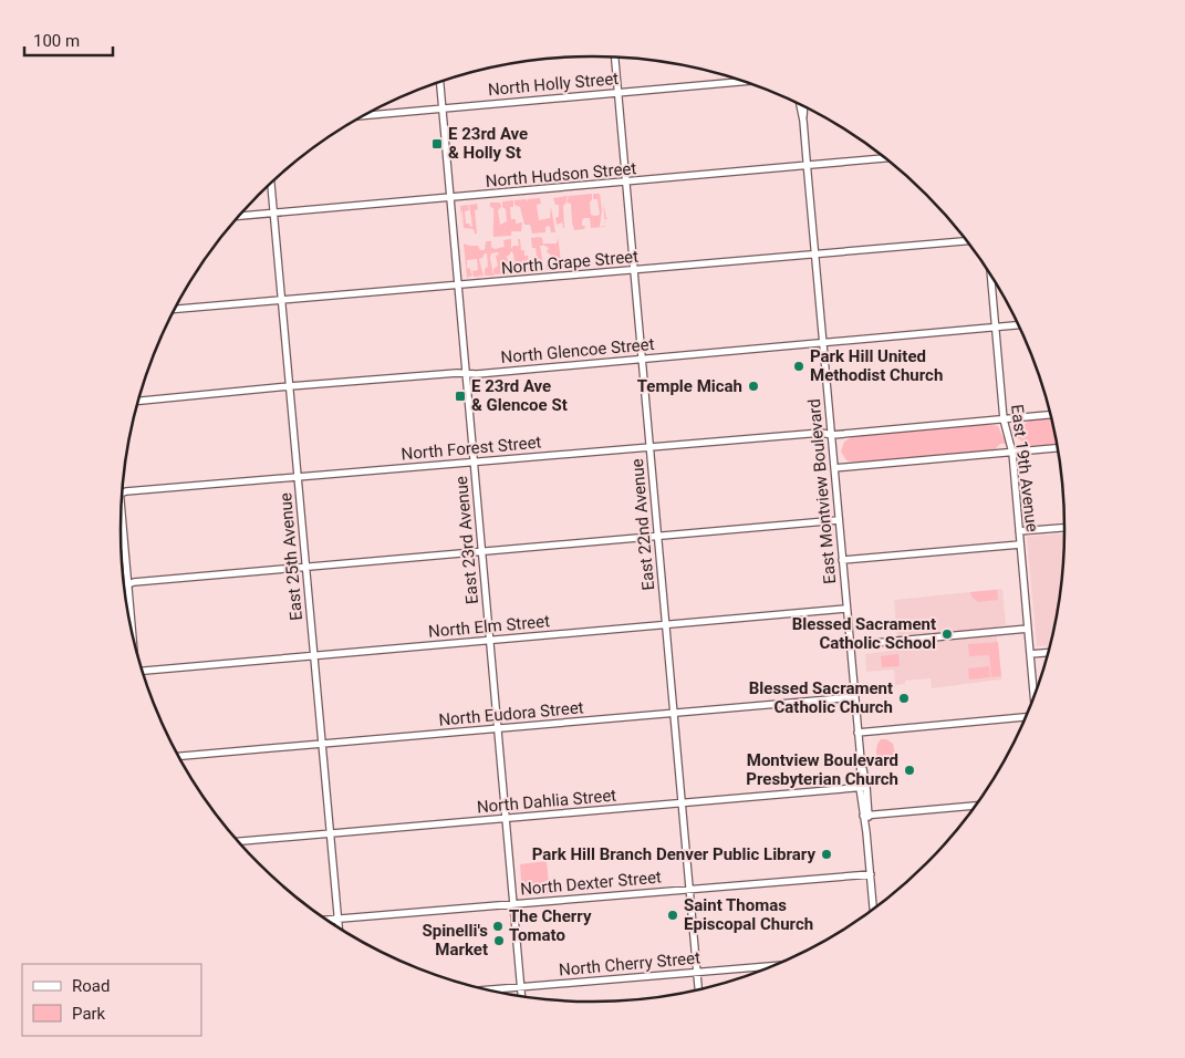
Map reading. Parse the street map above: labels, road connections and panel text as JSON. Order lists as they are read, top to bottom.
{
  "streets": {
    "street": [
      "North Holly Street",
      "North Hudson Street",
      "North Grape Street",
      "North Glencoe Street",
      "North Forest Street",
      "East 19th Avenue",
      "East Montview Boulevard",
      "East 22nd Avenue",
      "East 23rd Avenue",
      "East 25th Avenue",
      "North Elm Street",
      "North Eudora Street",
      "North Dahlia Street",
      "North Dexter Street",
      "North Cherry Street"
    ]
  },
  "crossings": [
    ["North Holly Street", "East 22nd Avenue"],
    ["North Holly Street", "East 23rd Avenue"],
    ["North Hudson Street", "East Montview Boulevard"],
    ["North Hudson Street", "East 22nd Avenue"],
    ["North Hudson Street", "East 23rd Avenue"],
    ["North Hudson Street", "East 25th Avenue"],
    ["North Grape Street", "East Montview Boulevard"],
    ["North Grape Street", "East 22nd Avenue"],
    ["North Grape Street", "East 23rd Avenue"],
    ["North Grape Street", "East 25th Avenue"],
    ["North Glencoe Street", "East 19th Avenue"],
    ["North Glencoe Street", "East Montview Boulevard"],
    ["North Glencoe Street", "East 22nd Avenue"],
    ["North Glencoe Street", "East 23rd Avenue"],
    ["North Glencoe Street", "East 25th Avenue"],
    ["North Forest Street", "East 19th Avenue"],
    ["North Forest Street", "East Montview Boulevard"],
    ["North Forest Street", "East 22nd Avenue"],
    ["North Forest Street", "East 23rd Avenue"],
    ["North Forest Street", "East 25th Avenue"],
    ["East Montview Boulevard", "North Elm Street"],
    ["East Montview Boulevard", "North Eudora Street"],
    ["East Montview Boulevard", "North Dahlia Street"],
    ["East Montview Boulevard", "North Dexter Street"],
    ["East 22nd Avenue", "North Elm Street"],
    ["East 22nd Avenue", "North Eudora Street"],
    ["East 22nd Avenue", "North Dahlia Street"],
    ["East 22nd Avenue", "North Dexter Street"],
    ["East 22nd Avenue", "North Cherry Street"],
    ["East 23rd Avenue", "North Elm Street"],
    ["East 23rd Avenue", "North Eudora Street"],
    ["East 23rd Avenue", "North Dahlia Street"],
    ["East 23rd Avenue", "North Dexter Street"],
    ["East 23rd Avenue", "North Cherry Street"],
    ["East 25th Avenue", "North Elm Street"],
    ["East 25th Avenue", "North Eudora Street"],
    ["East 25th Avenue", "North Dahlia Street"],
    ["East 25th Avenue", "North Dexter Street"]
  ],
  "places": {
    "transit": ["E 23rd Ave & Holly St", "E 23rd Ave & Glencoe St"],
    "other": [
      "Park Hill United Methodist Church",
      "Temple Micah",
      "Blessed Sacrament Catholic School",
      "Blessed Sacrament Catholic Church",
      "Montview Boulevard Presbyterian Church",
      "Park Hill Branch Denver Public Library",
      "Saint Thomas Episcopal Church",
      "The Cherry Tomato",
      "Spinelli's Market"
    ]
  },
  "legend": ["Road", "Park"],
  "scale_bar": "100 m"
}
